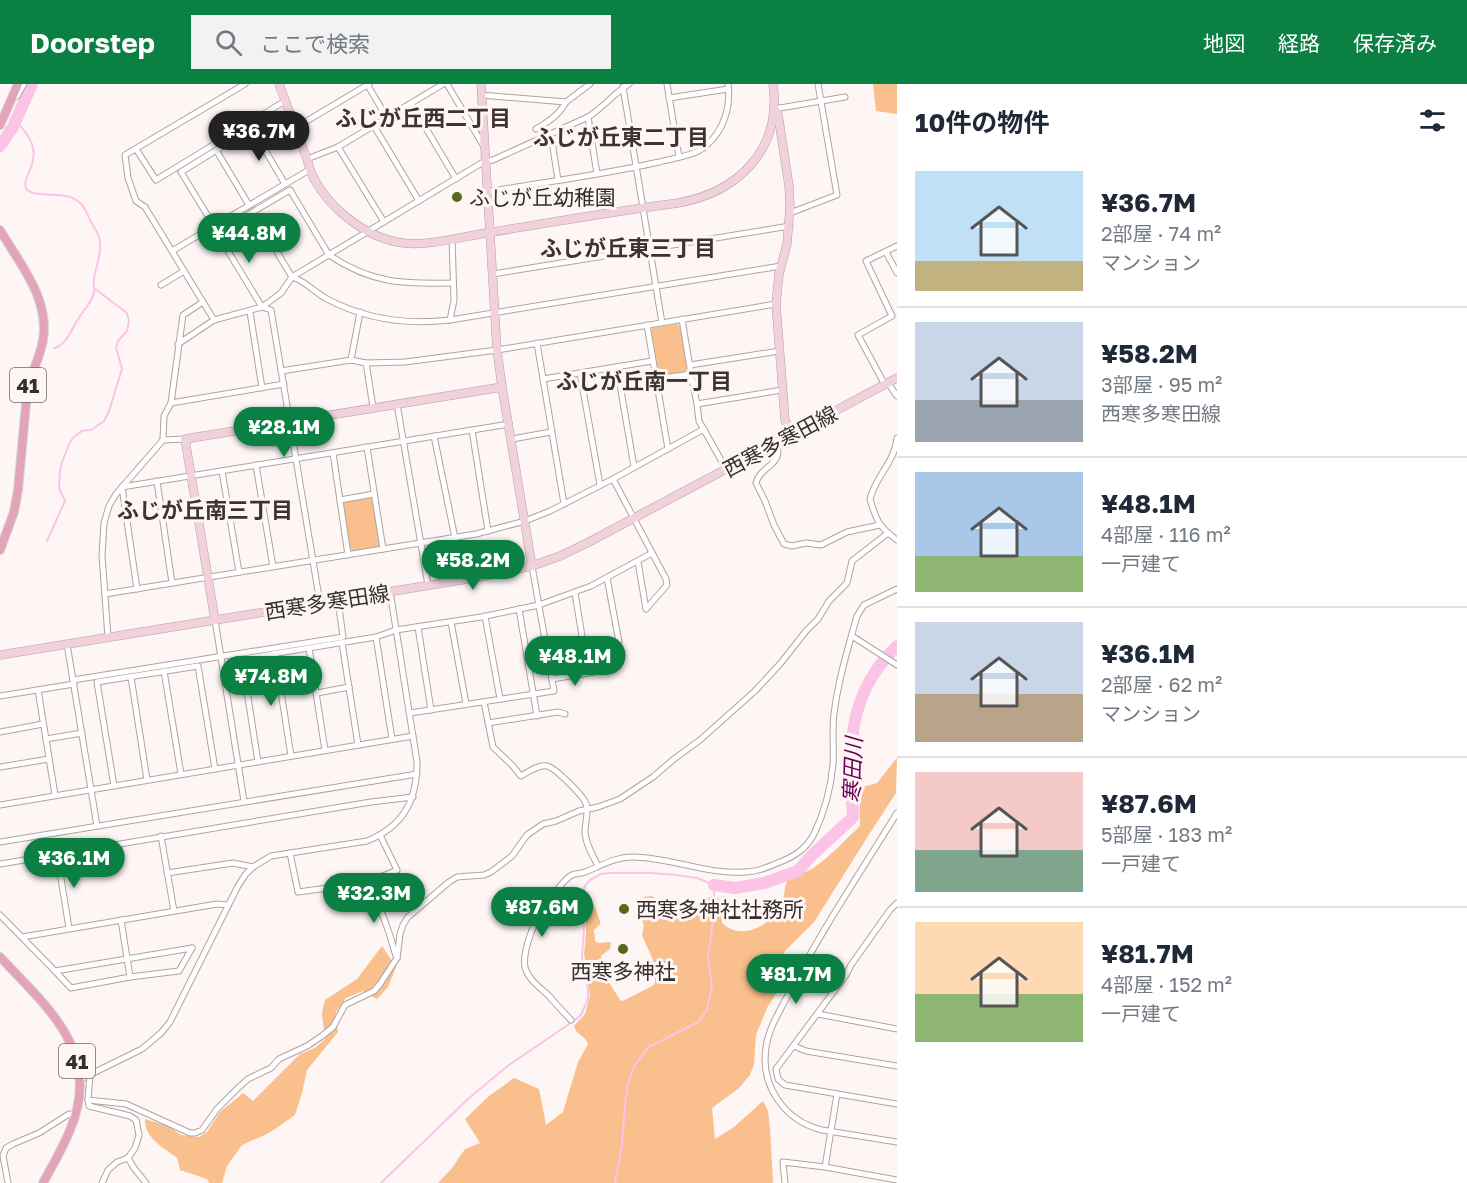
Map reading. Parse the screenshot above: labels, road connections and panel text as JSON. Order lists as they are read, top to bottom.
{
  "streets": {
    "main road": ["41"],
    "street": ["西寒多寒田線"]
  },
  "districts": [
    "ふじが丘西二丁目",
    "ふじが丘東二丁目",
    "ふじが丘東三丁目",
    "ふじが丘南一丁目",
    "ふじが丘南三丁目"
  ],
  "water": ["寒田川"],
  "places": ["ふじが丘幼稚園", "西寒多神社社務所", "西寒多神社"],
  "page": {
    "header": "Doorstep",
    "search": "ここで検索",
    "nav": ["地図", "経路", "保存済み"],
    "heading": "10件の物件",
    "price": [
      "¥36.7M",
      "¥44.8M",
      "¥28.1M",
      "¥58.2M",
      "¥48.1M",
      "¥74.8M",
      "¥36.1M",
      "¥32.3M",
      "¥87.6M",
      "¥81.7M"
    ],
    "list": [
      {
        "name": "¥36.7M",
        "note": "2部屋 · 74 m² · マンション"
      },
      {
        "name": "¥58.2M",
        "note": "3部屋 · 95 m² · 西寒多寒田線"
      },
      {
        "name": "¥48.1M",
        "note": "4部屋 · 116 m² · 一戸建て"
      },
      {
        "name": "¥36.1M",
        "note": "2部屋 · 62 m² · マンション"
      },
      {
        "name": "¥87.6M",
        "note": "5部屋 · 183 m² · 一戸建て"
      },
      {
        "name": "¥81.7M",
        "note": "4部屋 · 152 m² · 一戸建て"
      }
    ]
  }
}
